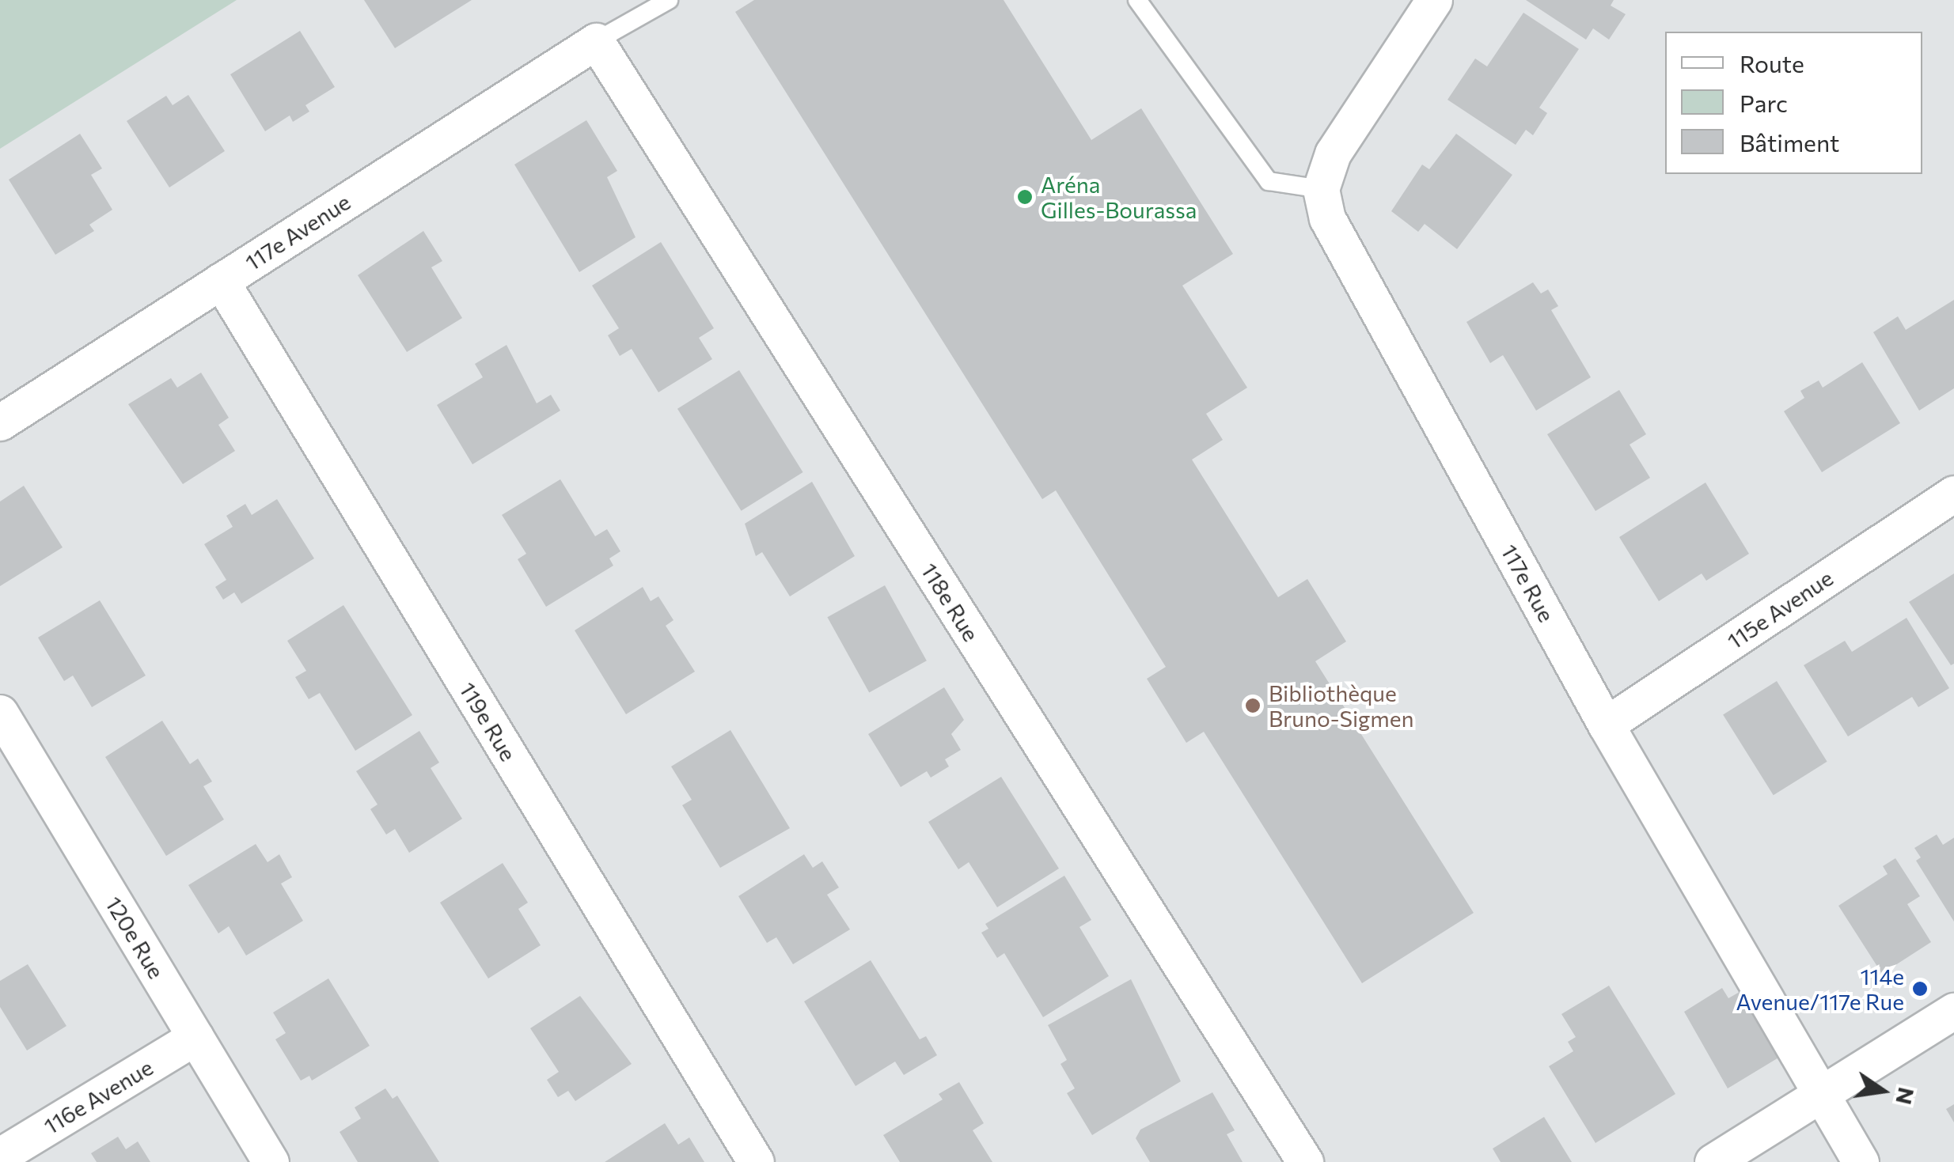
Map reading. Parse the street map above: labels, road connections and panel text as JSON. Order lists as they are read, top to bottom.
{
  "streets": {
    "street": [
      "117e Avenue",
      "117e Rue",
      "118e Rue",
      "115e Avenue",
      "119e Rue",
      "120e Rue",
      "116e Avenue"
    ]
  },
  "crossings": [
    ["117e Avenue", "118e Rue"],
    ["117e Avenue", "119e Rue"],
    ["117e Rue", "115e Avenue"],
    ["120e Rue", "116e Avenue"]
  ],
  "places": ["Aréna Gilles-Bourassa", "Bibliothèque Bruno-Sigmen", "114e Avenue/117e Rue"],
  "legend": ["Route", "Parc", "Bâtiment"],
  "north": "right"
}
